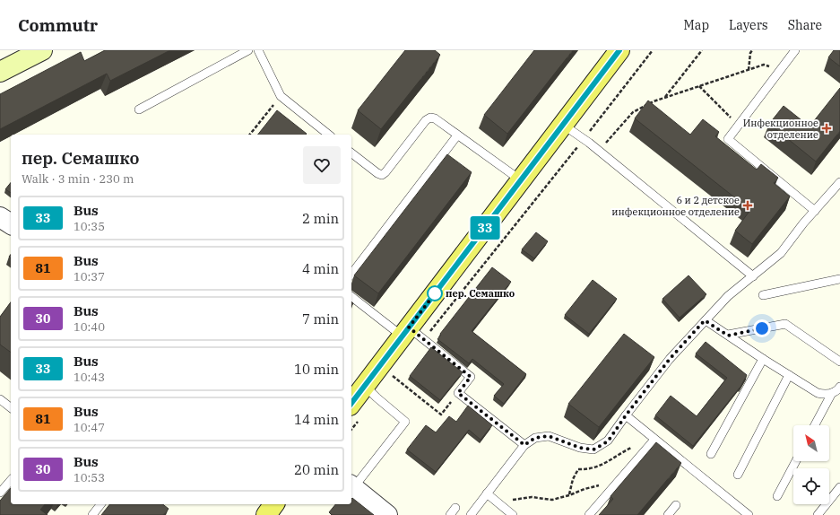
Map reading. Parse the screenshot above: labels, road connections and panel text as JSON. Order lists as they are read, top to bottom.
{
  "places": {
    "health": ["Инфекционное отделение", "6 и 2 детское инфекционное отделение"],
    "other": ["пер. Семашко"]
  },
  "lines": ["bus line 33"],
  "north": "top left",
  "page": {
    "header": "Commutr",
    "nav": ["Map", "Layers", "Share"],
    "on_map": "33",
    "heading": ["пер. Семашко", "Walk · 3 min · 230 m"],
    "list": [
      {
        "mark": "33",
        "name": "Bus",
        "note": "10:35",
        "value": "2 min"
      },
      {
        "mark": "81",
        "name": "Bus",
        "note": "10:37",
        "value": "4 min"
      },
      {
        "mark": "30",
        "name": "Bus",
        "note": "10:40",
        "value": "7 min"
      },
      {
        "mark": "33",
        "name": "Bus",
        "note": "10:43",
        "value": "10 min"
      },
      {
        "mark": "81",
        "name": "Bus",
        "note": "10:47",
        "value": "14 min"
      },
      {
        "mark": "30",
        "name": "Bus",
        "note": "10:53",
        "value": "20 min"
      }
    ]
  }
}
